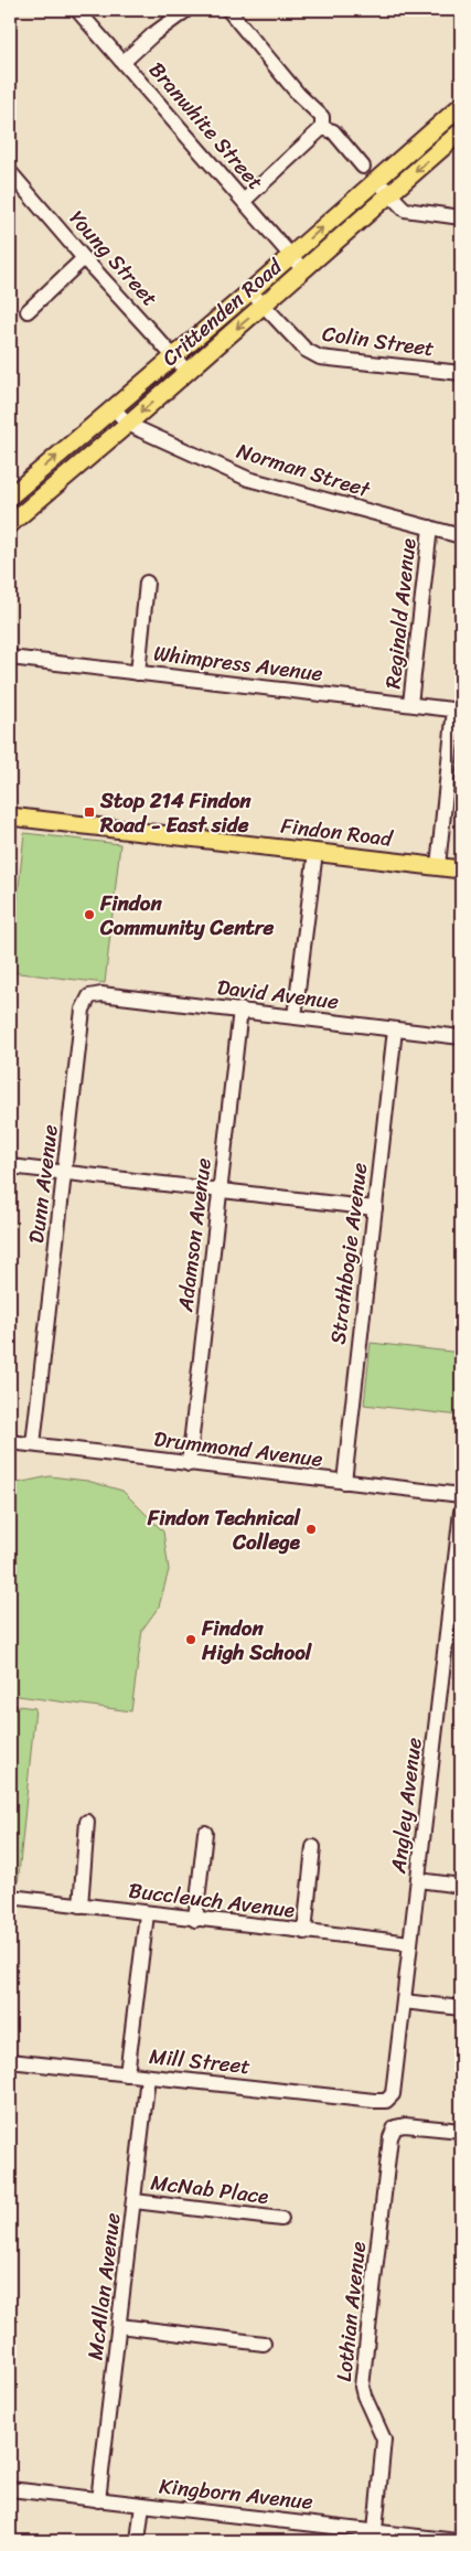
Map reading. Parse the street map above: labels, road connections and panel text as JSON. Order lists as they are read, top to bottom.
{
  "streets": {
    "main road": ["Crittenden Road", "Findon Road"],
    "street": [
      "Branwhite Street",
      "Young Street",
      "Colin Street",
      "Norman Street",
      "Reginald Avenue",
      "Whimpress Avenue",
      "David Avenue",
      "Dunn Avenue",
      "Adamson Avenue",
      "Strathbogie Avenue",
      "Drummond Avenue",
      "Angley Avenue",
      "Buccleuch Avenue",
      "Mill Street",
      "McNab Place",
      "McAllan Avenue",
      "Lothian Avenue",
      "Kingborn Avenue"
    ]
  },
  "crossings": [
    ["Branwhite Street", "Crittenden Road"],
    ["Young Street", "Crittenden Road"],
    ["Crittenden Road", "Colin Street"],
    ["Crittenden Road", "Norman Street"],
    ["Norman Street", "Reginald Avenue"],
    ["Reginald Avenue", "Whimpress Avenue"],
    ["David Avenue", "Dunn Avenue"],
    ["David Avenue", "Adamson Avenue"],
    ["David Avenue", "Strathbogie Avenue"],
    ["Dunn Avenue", "Drummond Avenue"],
    ["Adamson Avenue", "Drummond Avenue"],
    ["Strathbogie Avenue", "Drummond Avenue"],
    ["Angley Avenue", "Buccleuch Avenue"],
    ["Angley Avenue", "Mill Street"],
    ["Mill Street", "McAllan Avenue"],
    ["McNab Place", "McAllan Avenue"],
    ["McAllan Avenue", "Kingborn Avenue"],
    ["Lothian Avenue", "Kingborn Avenue"]
  ],
  "places": {
    "transit": ["Stop 214 Findon Road - East side"],
    "other": ["Findon Community Centre", "Findon Technical College", "Findon High School"]
  }
}
